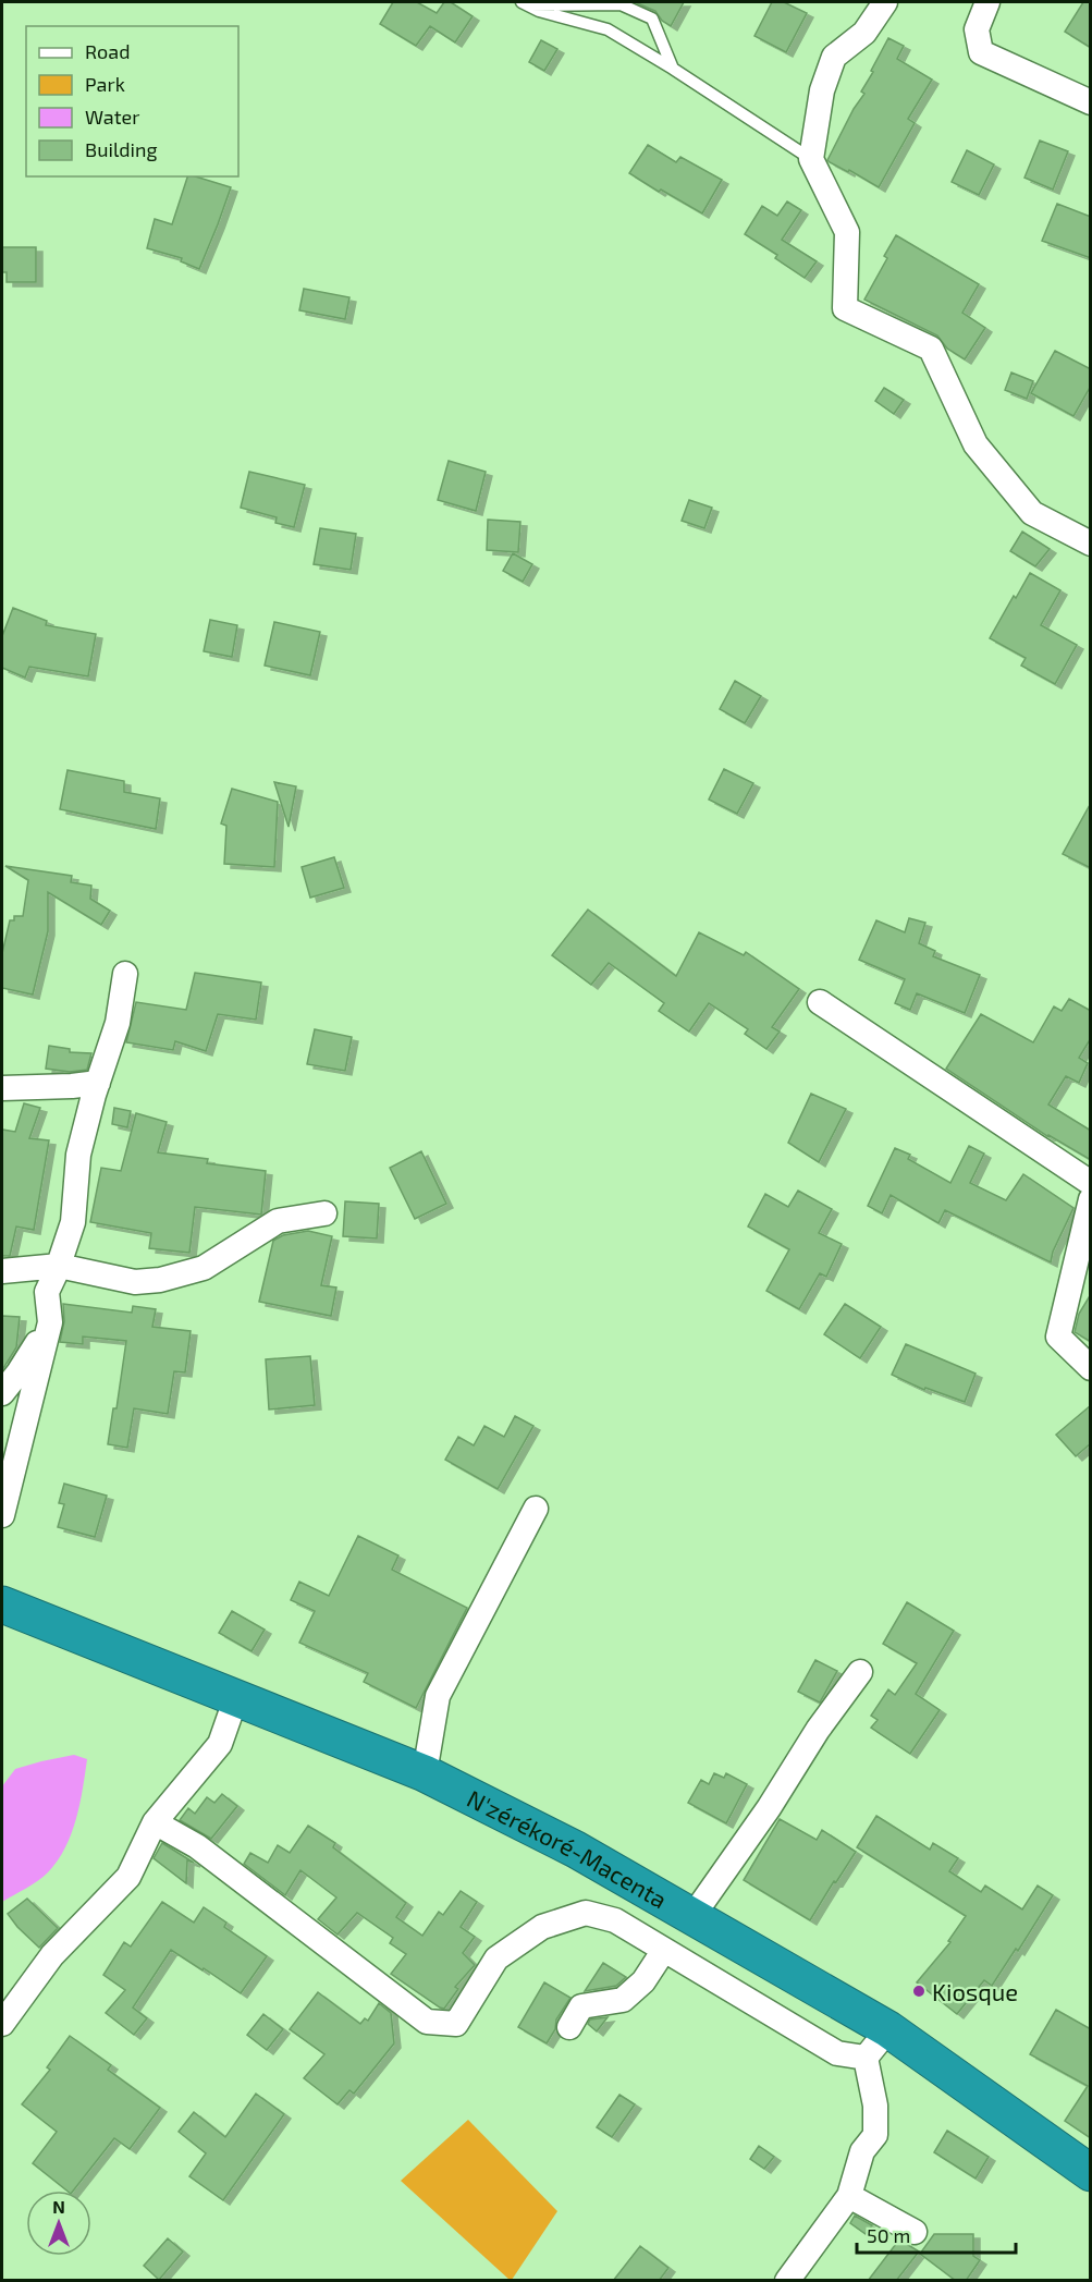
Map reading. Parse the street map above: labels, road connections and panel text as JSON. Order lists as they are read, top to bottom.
{
  "streets": {
    "highway": ["N'zérékoré-Macenta"]
  },
  "places": ["Kiosque"],
  "legend": [
    "Road",
    "Park",
    "Water",
    "Building"
  ],
  "scale_bar": "50 m",
  "north": "top"
}
